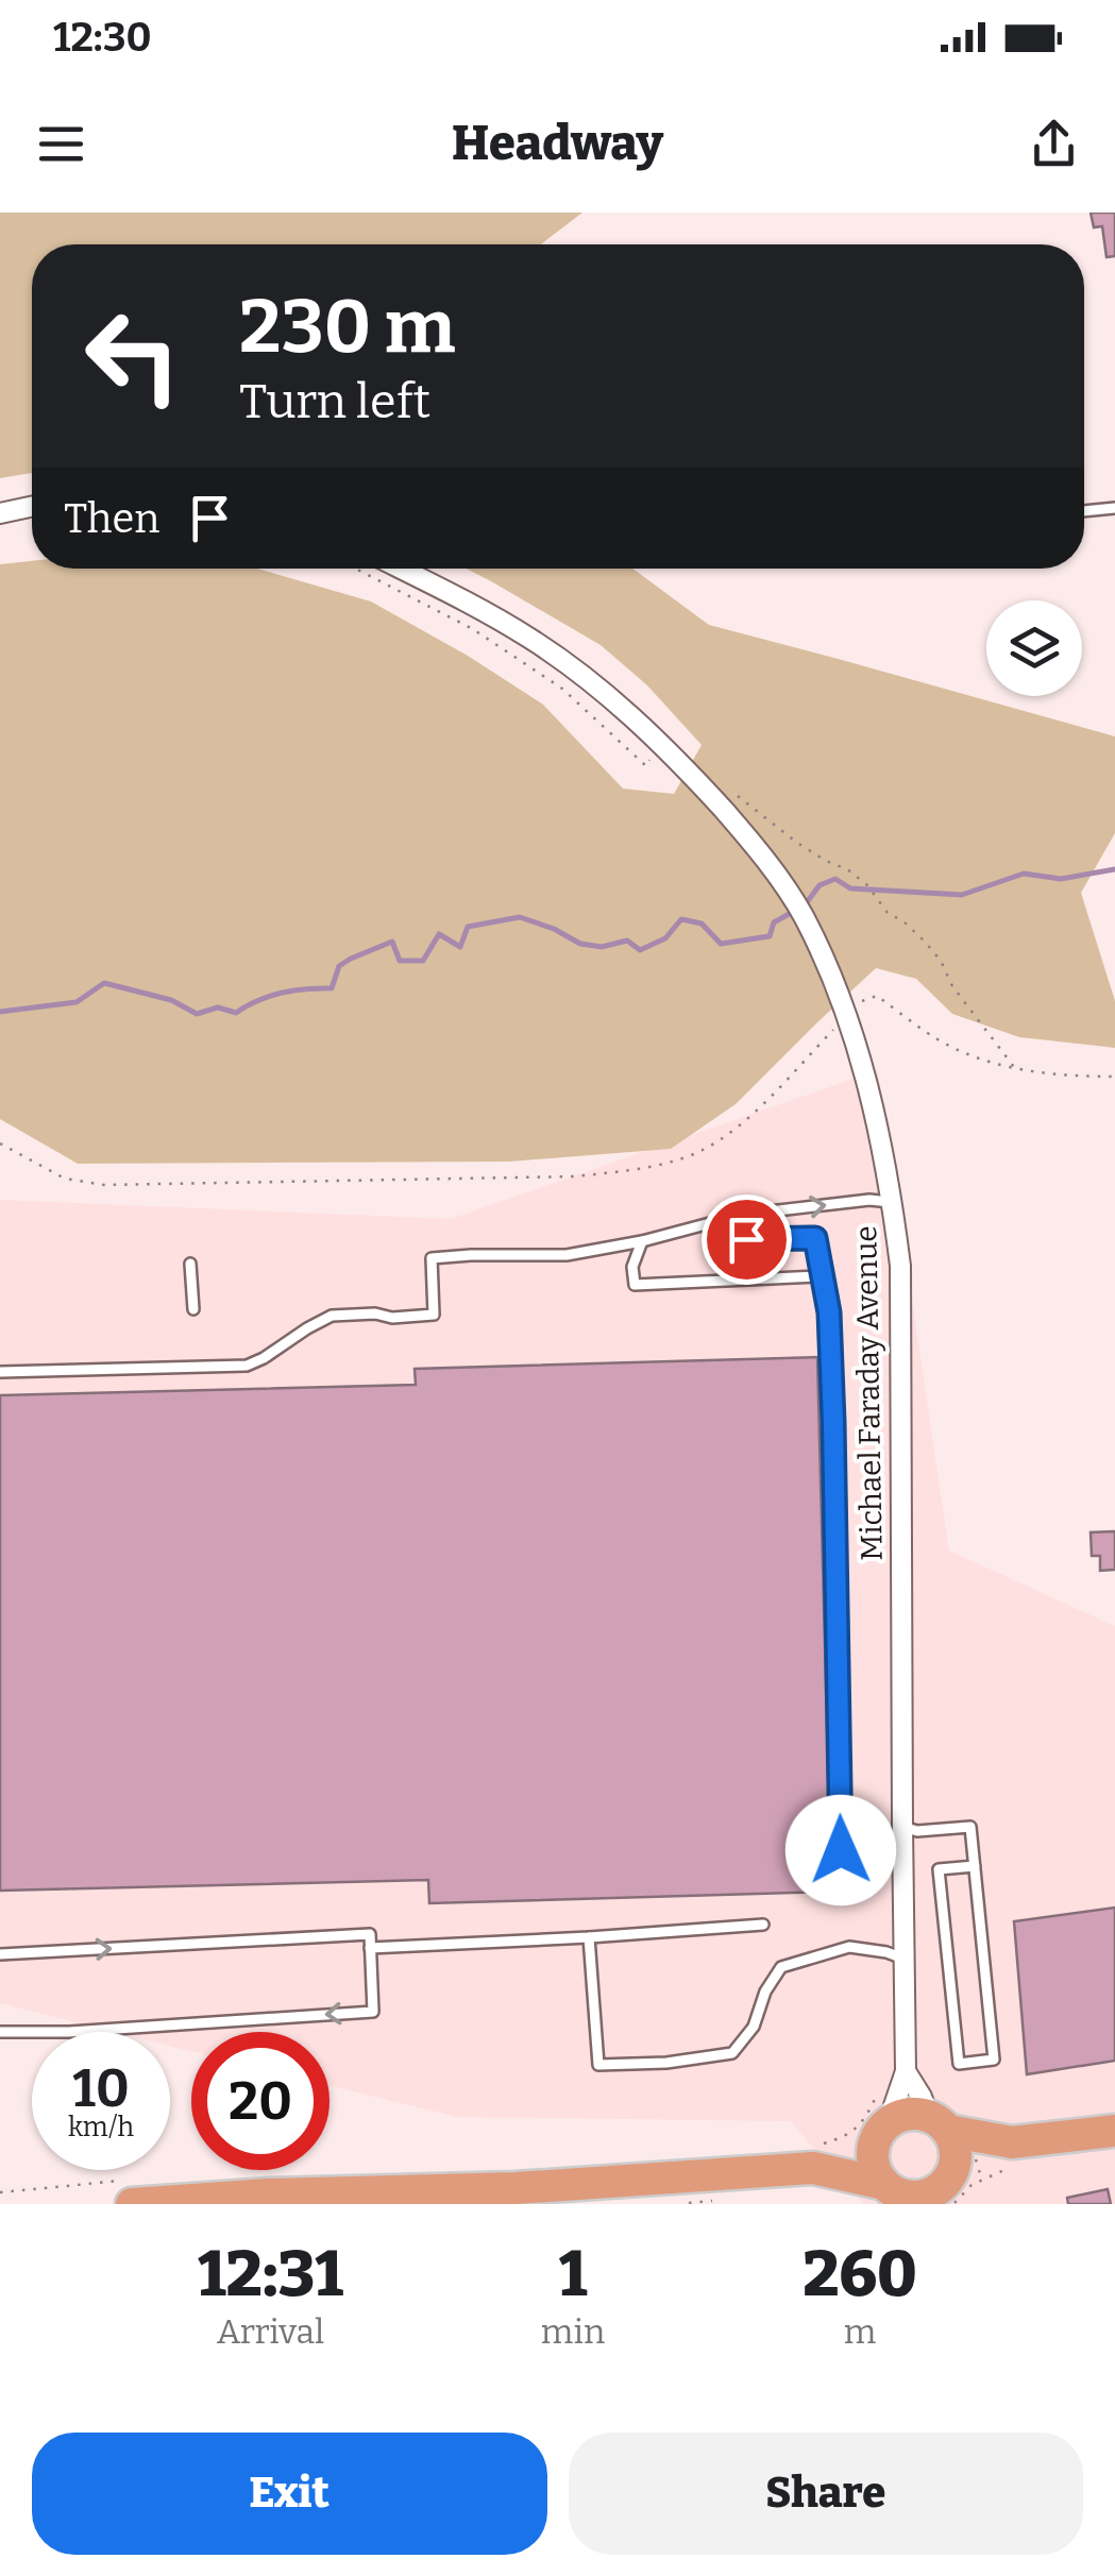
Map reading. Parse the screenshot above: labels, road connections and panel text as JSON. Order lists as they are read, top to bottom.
{
  "streets": {
    "street": ["Michael Faraday Avenue"]
  },
  "page": {
    "status": "12:30",
    "header": "Headway",
    "turn": ["230 m", "Turn left"],
    "then": "Then",
    "speed": "10 km/h",
    "limit": "20",
    "eta": [
      "12:31",
      "Arrival",
      "1",
      "min",
      "260",
      "m"
    ],
    "buttons": ["Exit", "Share"]
  }
}
